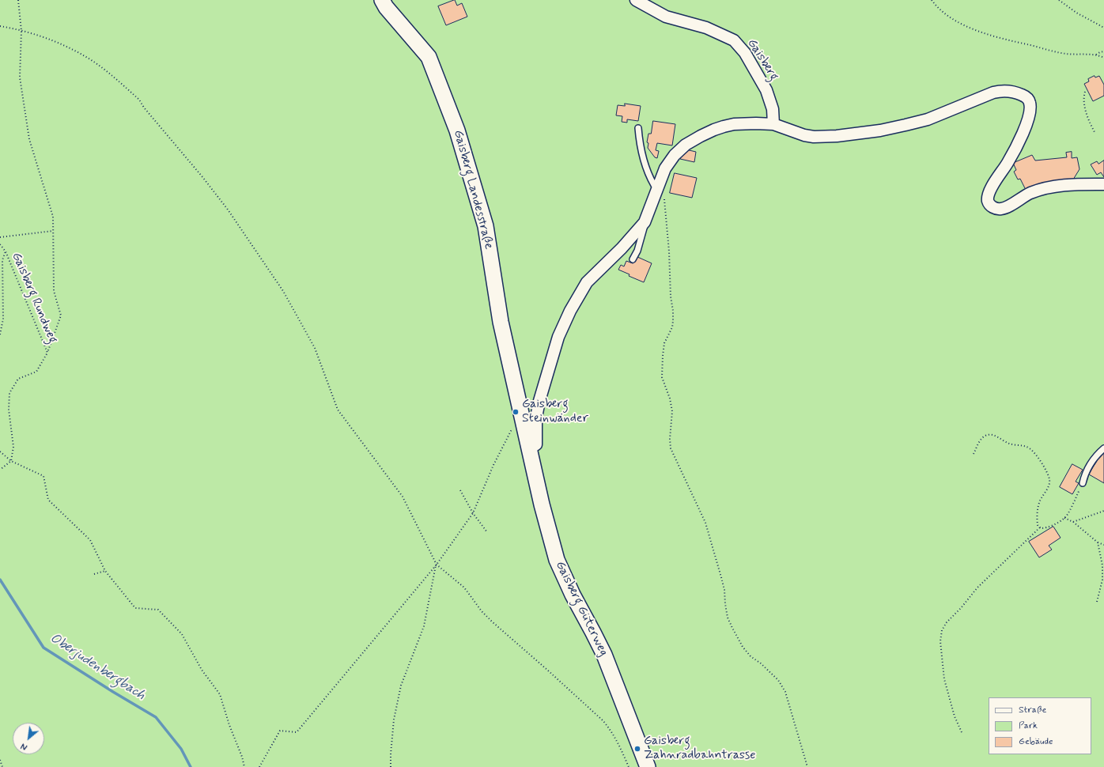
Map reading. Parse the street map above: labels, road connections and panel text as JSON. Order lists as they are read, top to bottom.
{
  "streets": {
    "main road": ["Gaisberg Landesstraße", "Gaisberg Güterweg"],
    "street": ["Gaisberg"],
    "path": ["Gaisberg Rundweg"]
  },
  "water": ["Oberjudenbergbach"],
  "places": ["Gaisberg Steinwänder", "Gaisberg Zahnradbahntrasse"],
  "legend": ["Straße", "Park", "Gebäude"],
  "north": "bottom left"
}
